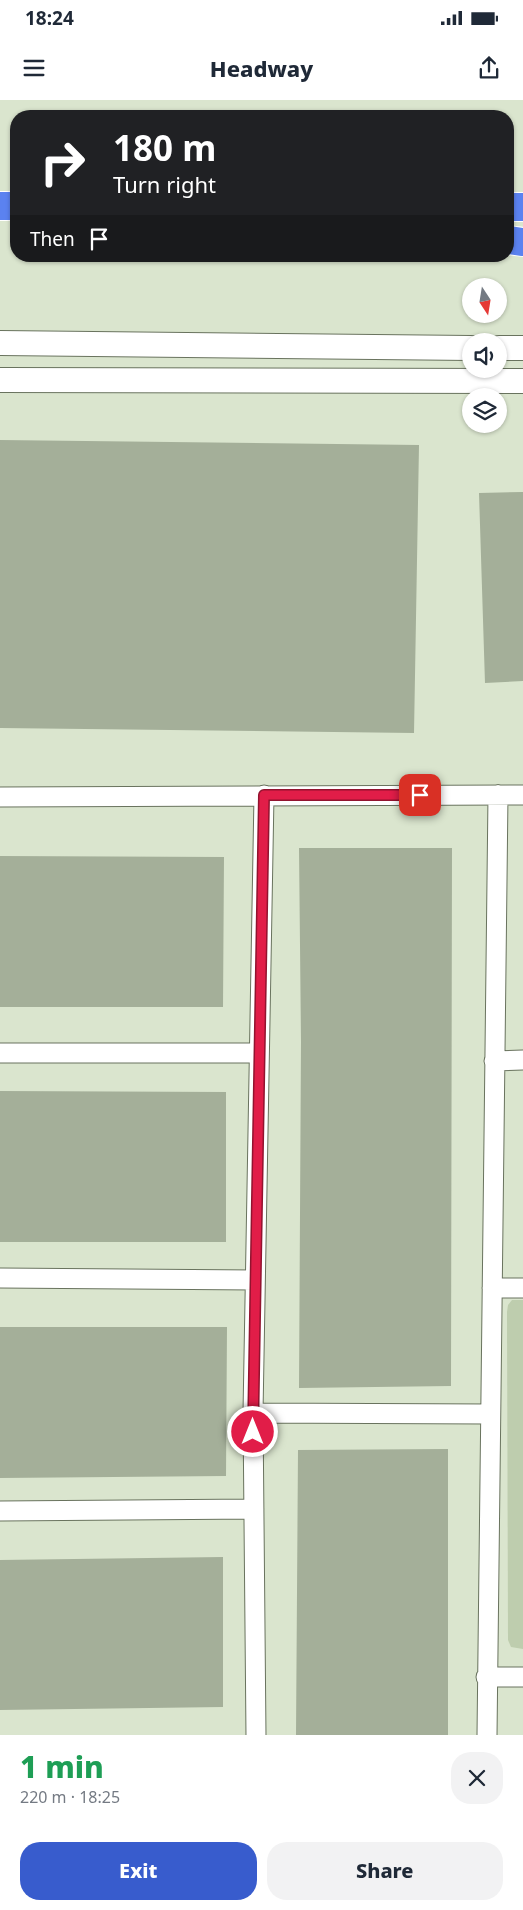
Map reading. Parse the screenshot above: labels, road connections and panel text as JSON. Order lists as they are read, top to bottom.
{
  "north": "bottom",
  "page": {
    "status": "18:24",
    "header": "Headway",
    "turn": ["180 m", "Turn right"],
    "then": "Then",
    "heading": ["1 min", "220 m · 18:25"],
    "buttons": ["Exit", "Share"]
  }
}
